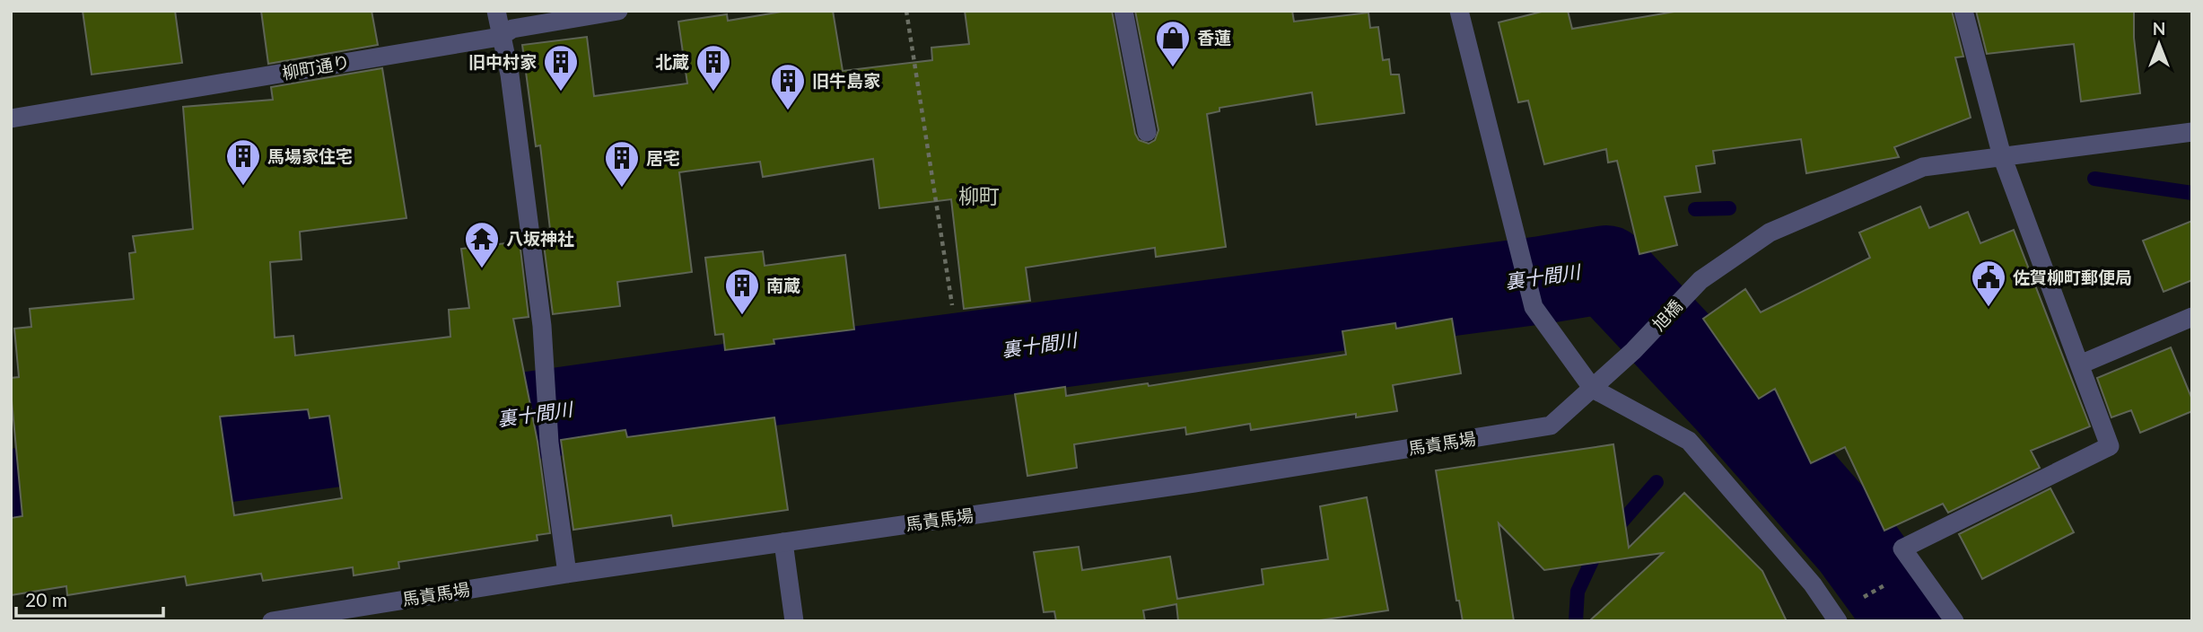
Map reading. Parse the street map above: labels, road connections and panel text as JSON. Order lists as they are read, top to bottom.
{
  "streets": {
    "street": ["柳町通り", "旭橋", "馬責馬場"]
  },
  "crossings": [
    ["旭橋", "馬責馬場"]
  ],
  "districts": ["柳町"],
  "water": ["裏十間川"],
  "places": {
    "shop": ["香蓮"],
    "building": [
      "旧中村家",
      "北蔵",
      "旧牛島家",
      "馬場家住宅",
      "居宅",
      "南蔵"
    ],
    "temple": ["八坂神社"],
    "public building": ["佐賀柳町郵便局"]
  },
  "scale_bar": "20 m",
  "north": "top"
}
